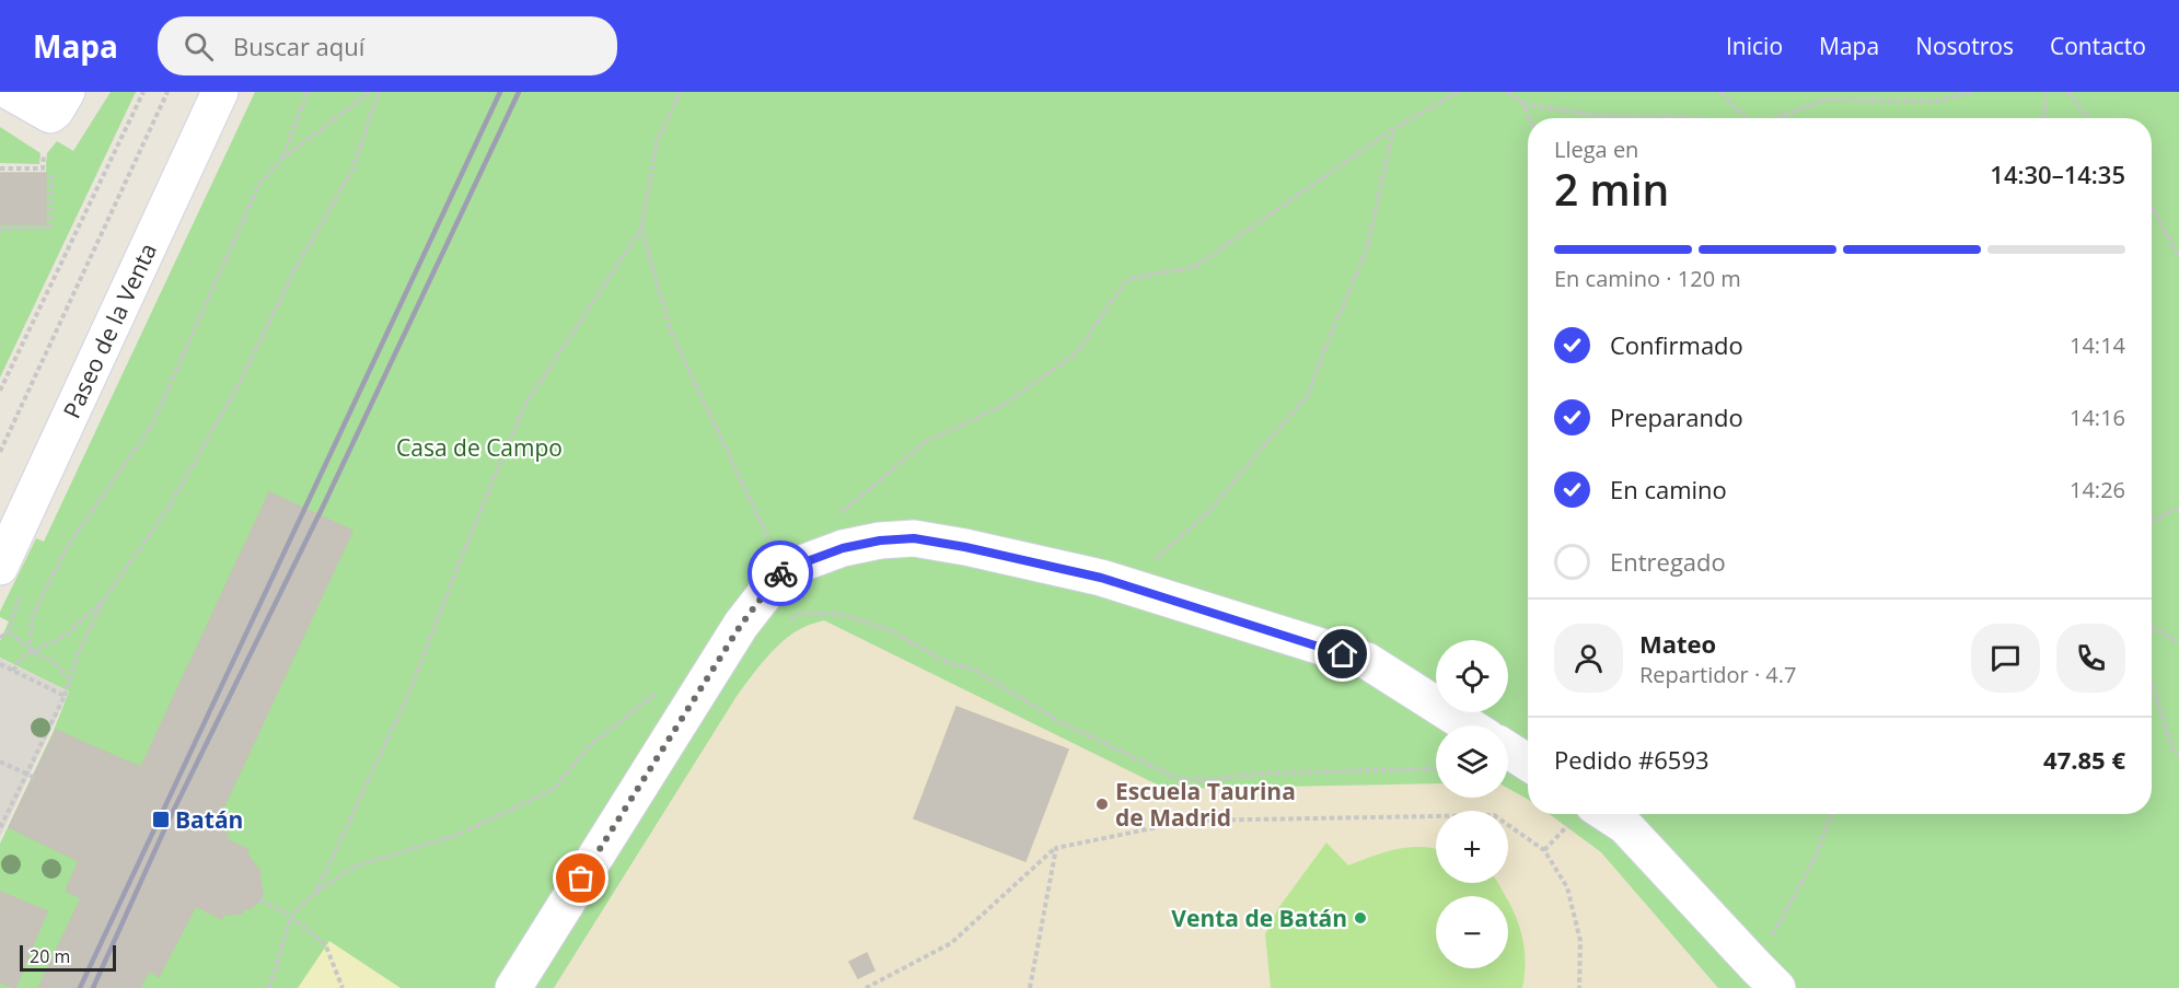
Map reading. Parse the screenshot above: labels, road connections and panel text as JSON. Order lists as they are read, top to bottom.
{
  "streets": {
    "street": ["Paseo de la Venta"]
  },
  "parks": ["Casa de Campo"],
  "places": {
    "other": ["Escuela Taurina de Madrid", "Venta de Batán"],
    "transit": ["Batán"]
  },
  "scale_bar": "20 m",
  "page": {
    "header": "Mapa",
    "search": "Buscar aquí",
    "nav": [
      "Inicio",
      "Mapa",
      "Nosotros",
      "Contacto"
    ],
    "heading": ["2 min", "Llega en", "14:30–14:35"],
    "panel": [
      "Mateo",
      "Repartidor · 4.7",
      "Pedido #6593",
      "47.85 €"
    ],
    "bar": "En camino · 120 m",
    "list": [
      ["Confirmado", "14:14"],
      ["Preparando", "14:16"],
      ["En camino", "14:26"],
      "Entregado"
    ],
    "map_buttons": ["+", "−"],
    "scale": "20 m"
  }
}
